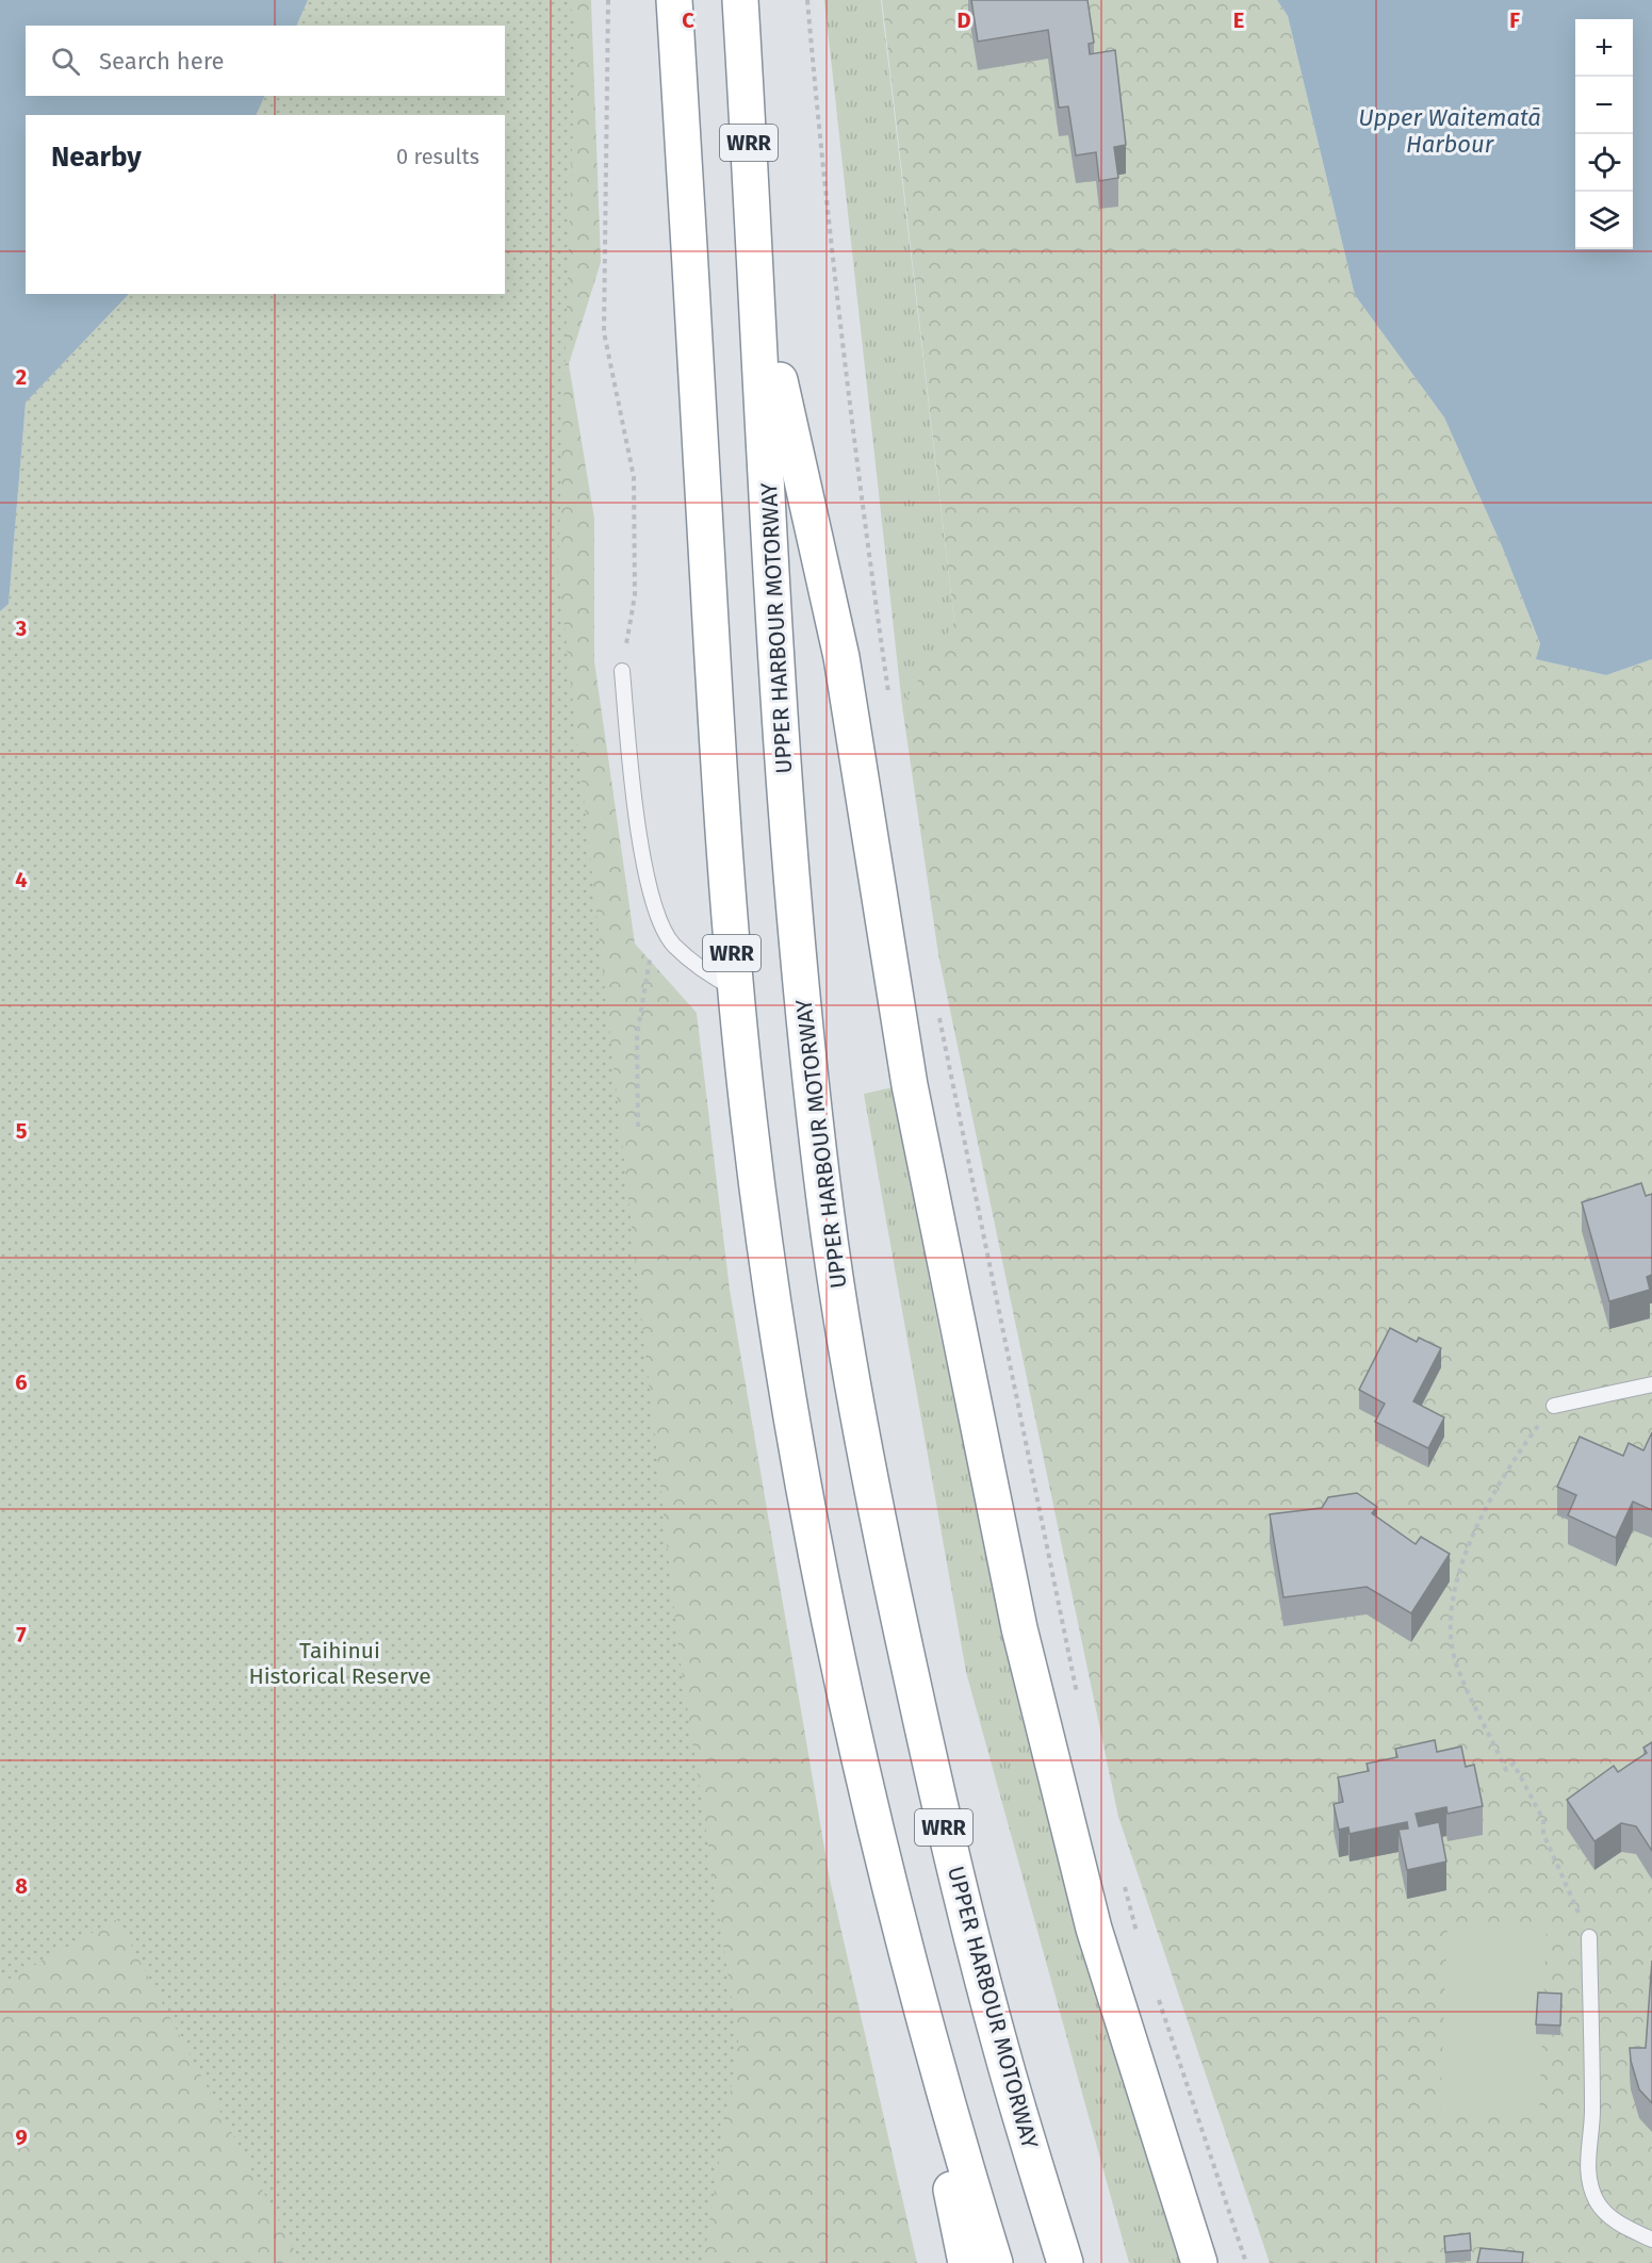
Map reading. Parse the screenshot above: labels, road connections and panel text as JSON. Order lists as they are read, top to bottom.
{
  "streets": {
    "highway": ["WRR", "UPPER HARBOUR MOTORWAY"]
  },
  "water": ["Upper Waitematā Harbour"],
  "parks": ["Taihinui Historical Reserve"],
  "page": {
    "map_buttons": ["+", "−"],
    "search": "Search here",
    "heading": ["Nearby", "0 results"]
  },
  "grid": {
    "columns": [
      "C",
      "D",
      "E",
      "F"
    ],
    "rows": [
      "2",
      "3",
      "4",
      "5",
      "6",
      "7",
      "8",
      "9"
    ]
  }
}
